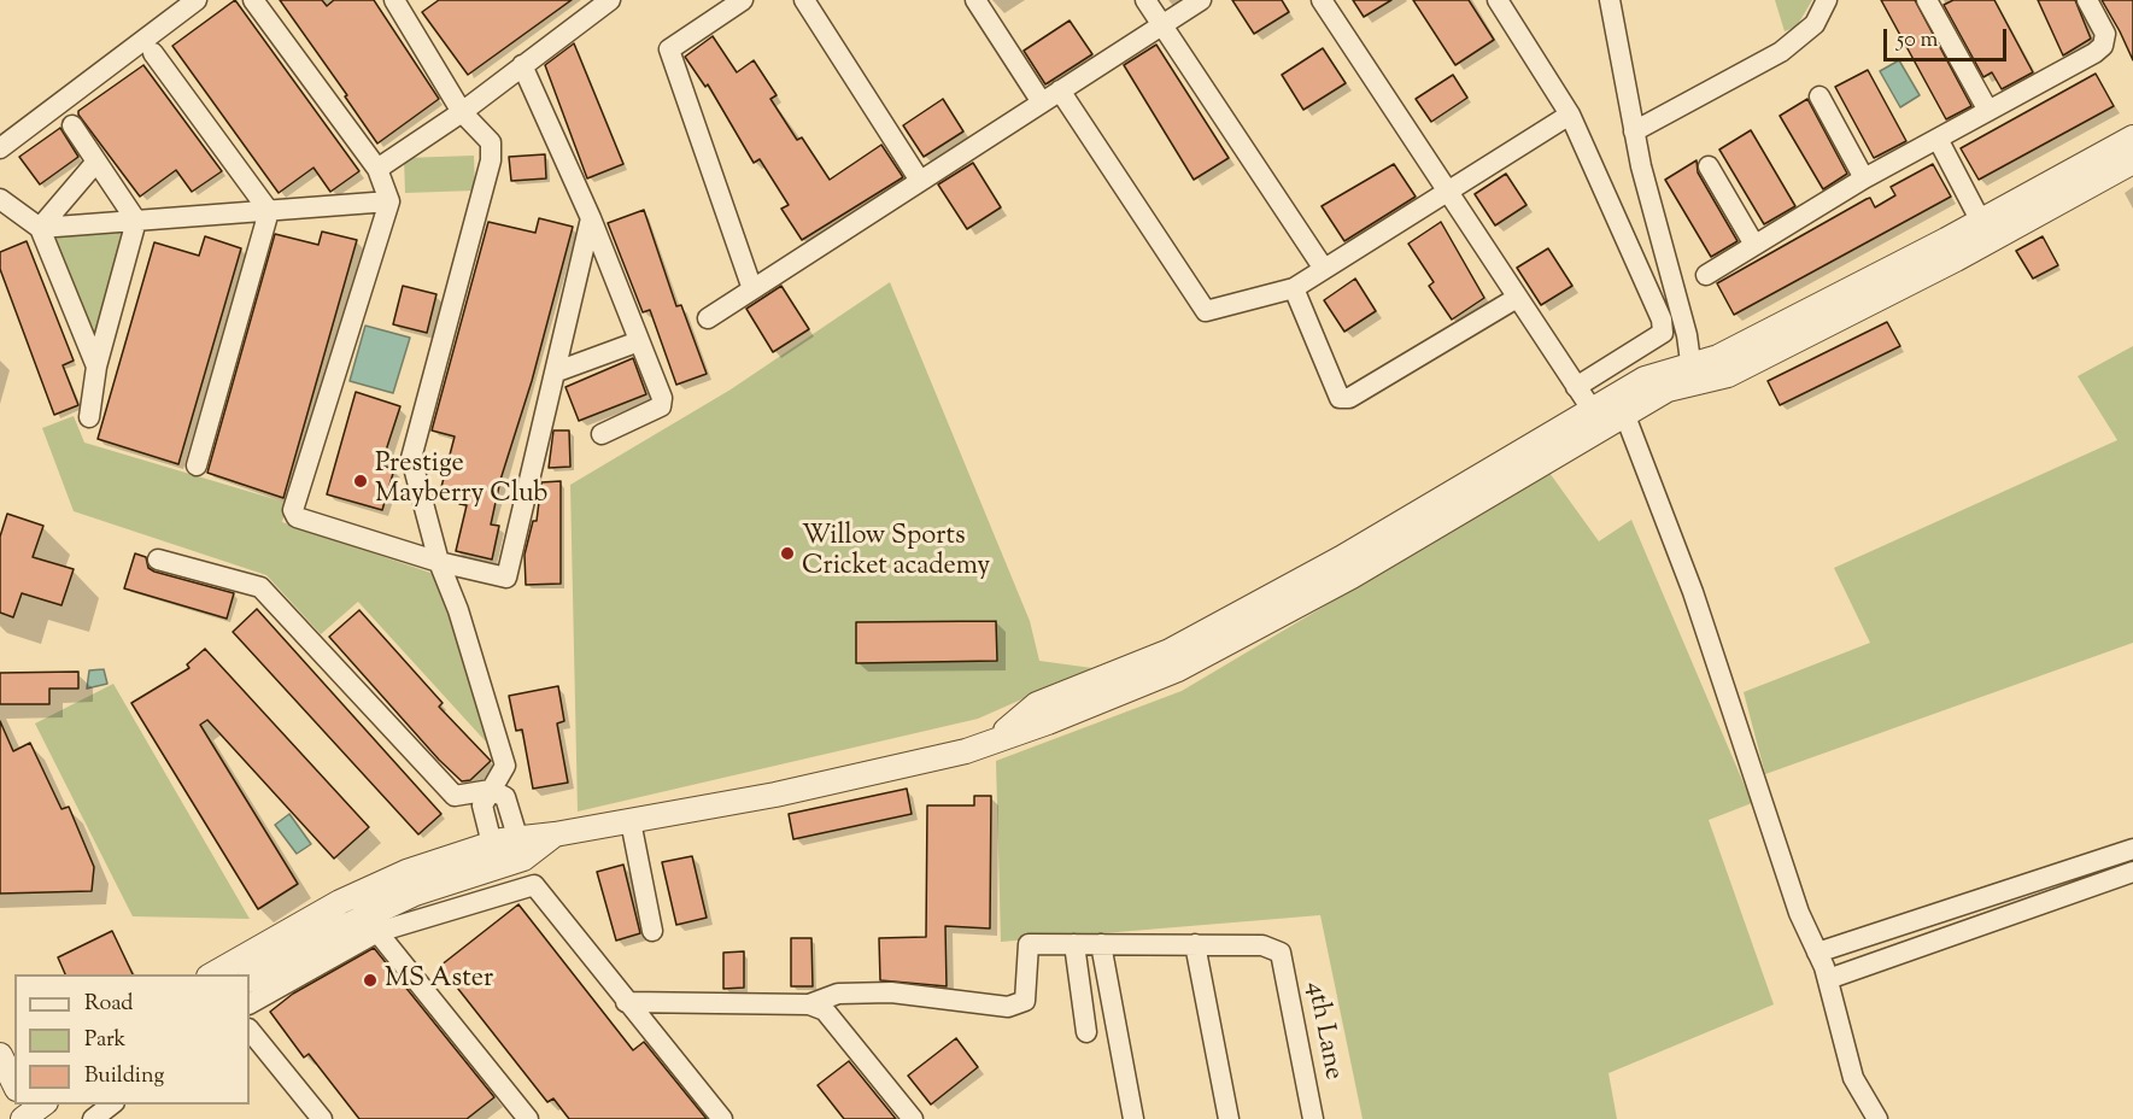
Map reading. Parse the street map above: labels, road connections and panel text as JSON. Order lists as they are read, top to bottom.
{
  "streets": {
    "street": ["4th Lane"]
  },
  "places": ["Prestige Mayberry Club", "Willow Sports Cricket academy", "MS Aster"],
  "legend": ["Road", "Park", "Building"],
  "scale_bar": "50 m"
}
